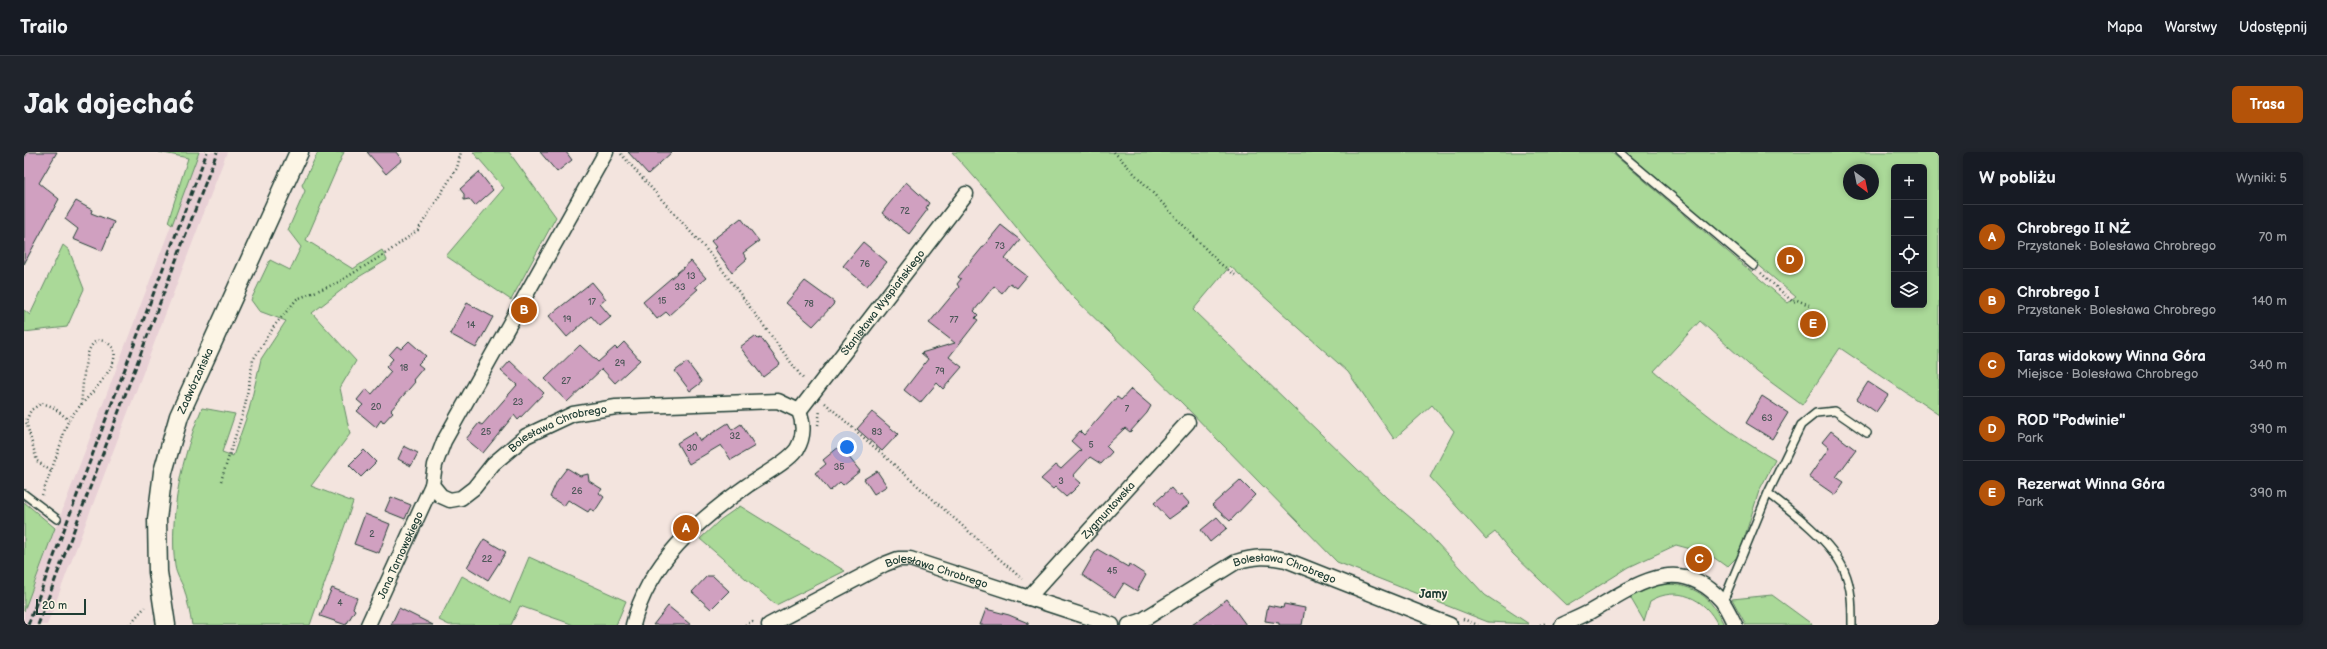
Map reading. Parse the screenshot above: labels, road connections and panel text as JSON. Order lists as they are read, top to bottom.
{
  "streets": {
    "street": [
      "Stanisława Wyspiańskiego",
      "Zadwórzańska",
      "Bolesława Chrobrego",
      "Zygmuntowska",
      "Jana Tarnowskiego"
    ]
  },
  "crossings": [
    ["Stanisława Wyspiańskiego", "Bolesława Chrobrego"],
    ["Bolesława Chrobrego", "Zygmuntowska"],
    ["Bolesława Chrobrego", "Jana Tarnowskiego"]
  ],
  "districts": ["Jamy"],
  "house_numbers": [
    "72",
    "73",
    "76",
    "13",
    "33",
    "15",
    "17",
    "78",
    "19",
    "77",
    "14",
    "29",
    "18",
    "79",
    "27",
    "23",
    "20",
    "7",
    "63",
    "25",
    "83",
    "32",
    "5",
    "30",
    "35",
    "3",
    "26",
    "2",
    "22",
    "45",
    "4"
  ],
  "scale_bar": "20 m",
  "north": "bottom right",
  "page": {
    "header": "Trailo",
    "nav": ["Mapa", "Warstwy", "Udostępnij"],
    "buttons": "Trasa",
    "title": "Jak dojechać",
    "heading": ["W pobliżu", "Wyniki: 5"],
    "map_buttons": ["+", "−"],
    "list": [
      {
        "mark": "A",
        "name": "Chrobrego II NŻ",
        "note": "Przystanek · Bolesława Chrobrego",
        "value": "70 m"
      },
      {
        "mark": "B",
        "name": "Chrobrego I",
        "note": "Przystanek · Bolesława Chrobrego",
        "value": "140 m"
      },
      {
        "mark": "C",
        "name": "Taras widokowy Winna Góra",
        "note": "Miejsce · Bolesława Chrobrego",
        "value": "340 m"
      },
      {
        "mark": "D",
        "name": "ROD \"Podwinie\"",
        "note": "Park",
        "value": "390 m"
      },
      {
        "mark": "E",
        "name": "Rezerwat Winna Góra",
        "note": "Park",
        "value": "390 m"
      }
    ],
    "pins": [
      "D",
      "B",
      "E",
      "A",
      "C"
    ],
    "scale": "20 m"
  }
}
